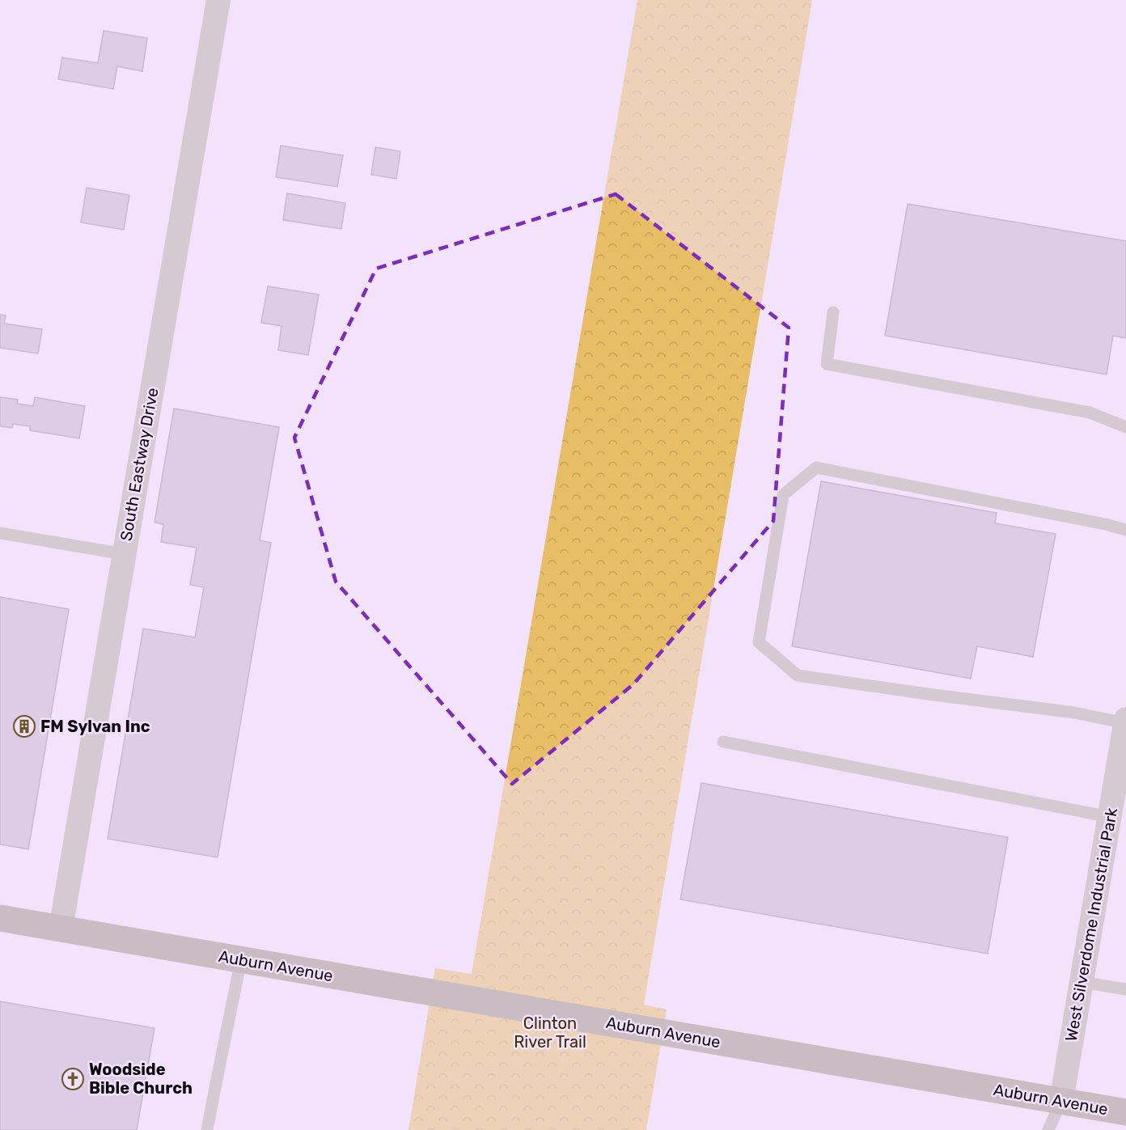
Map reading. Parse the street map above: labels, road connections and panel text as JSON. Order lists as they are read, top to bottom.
{
  "streets": {
    "main road": ["Auburn Avenue"],
    "street": ["South Eastway Drive", "West Silverdome Industrial Park"]
  },
  "crossings": [
    ["South Eastway Drive", "Auburn Avenue"],
    ["West Silverdome Industrial Park", "Auburn Avenue"]
  ],
  "parks": ["Clinton River Trail"],
  "places": {
    "building": ["FM Sylvan Inc"],
    "church": ["Woodside Bible Church"]
  }
}
